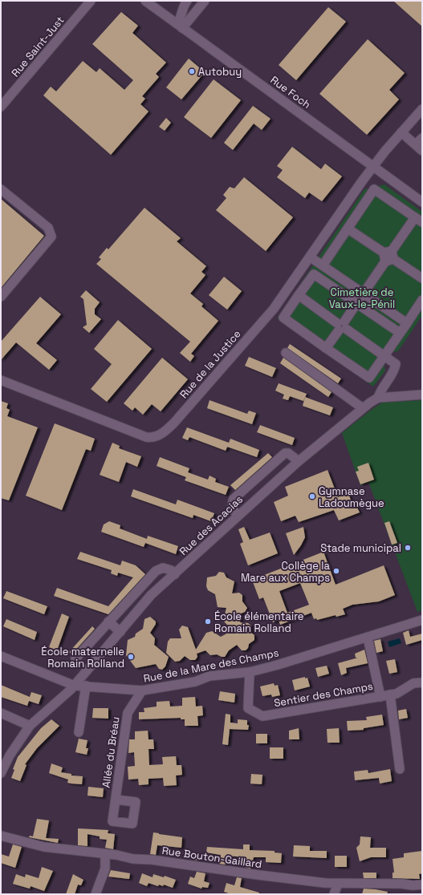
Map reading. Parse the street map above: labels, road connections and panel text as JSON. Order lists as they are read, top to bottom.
{
  "streets": {
    "street": [
      "Rue Saint-Just",
      "Rue Foch",
      "Rue de la Justice",
      "Rue des Acacias",
      "Rue de la Mare des Champs",
      "Sentier des Champs",
      "Allée du Bréau",
      "Rue Bouton-Gaillard"
    ]
  },
  "crossings": [
    ["Rue Foch", "Rue de la Justice"],
    ["Rue des Acacias", "Rue de la Mare des Champs"],
    ["Rue de la Mare des Champs", "Sentier des Champs"],
    ["Rue de la Mare des Champs", "Allée du Bréau"]
  ],
  "parks": ["Cimetière de Vaux-le-Pénil"],
  "places": [
    "Autobuy",
    "Gymnase Ladoumègue",
    "Stade municipal",
    "Collège la Mare aux Champs",
    "École élémentaire Romain Rolland",
    "École maternelle Romain Rolland"
  ]
}
